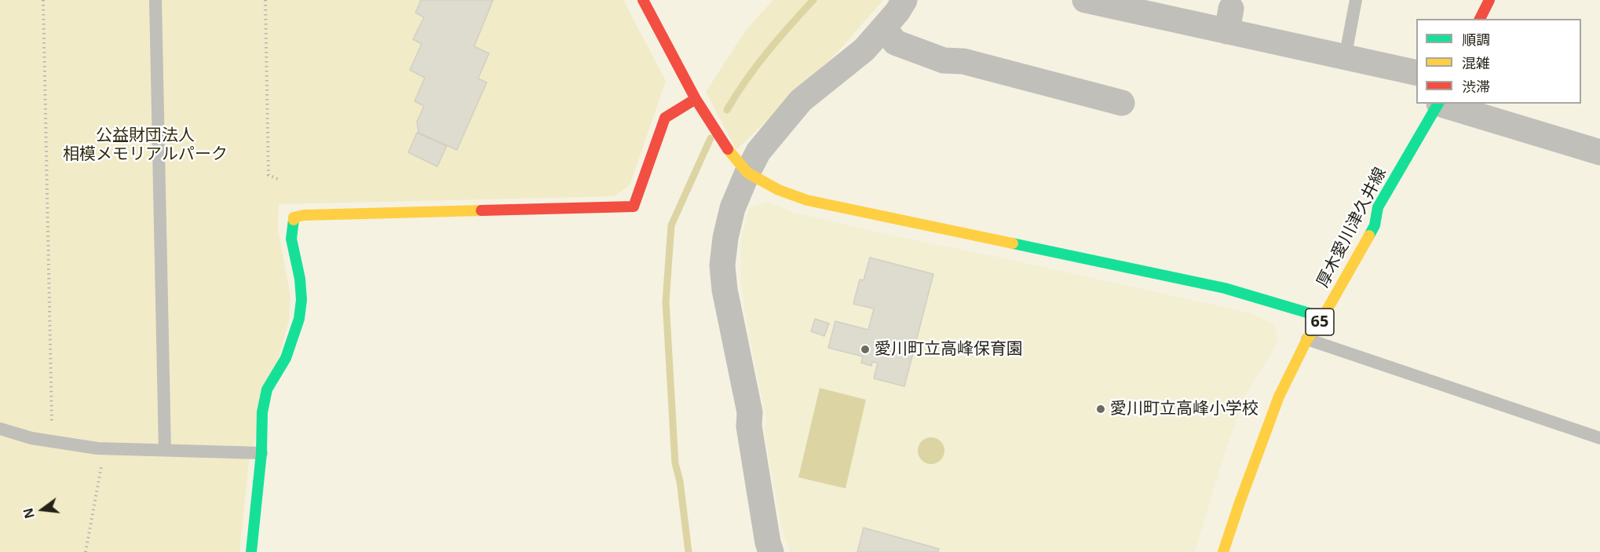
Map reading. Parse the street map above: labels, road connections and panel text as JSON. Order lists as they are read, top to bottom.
{
  "streets": {
    "street": ["厚木愛川津久井線", "65"]
  },
  "parks": ["公益財団法人 相模メモリアルパーク"],
  "places": ["愛川町立高峰保育園", "愛川町立高峰小学校"],
  "legend": ["順調", "混雑", "渋滞"],
  "north": "left"
}
